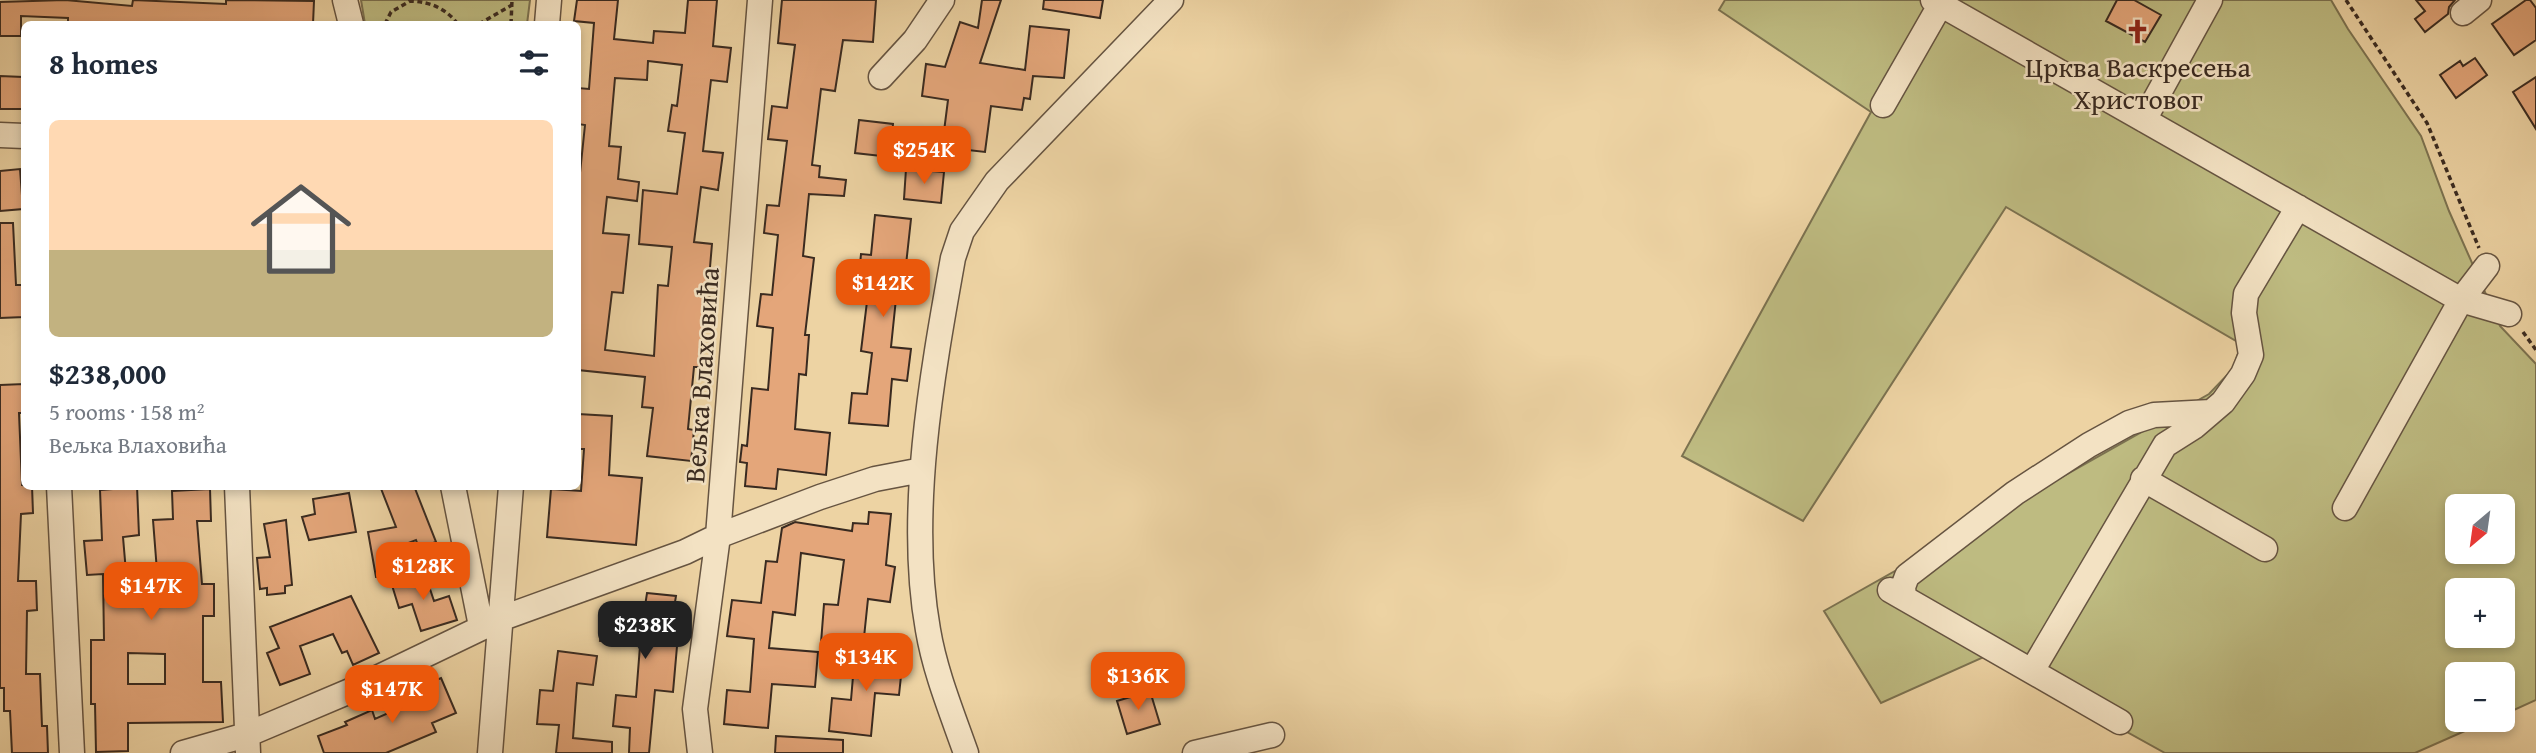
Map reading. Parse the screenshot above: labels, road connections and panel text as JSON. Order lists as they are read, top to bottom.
{
  "streets": {
    "street": ["Вељка Влаховића"]
  },
  "places": {
    "church": ["Црква Васкресења Христовог"]
  },
  "north": "bottom left",
  "page": {
    "heading": "8 homes",
    "list": [
      {
        "name": "$238,000",
        "note": "5 rooms · 158 m² · Вељка Влаховића"
      }
    ],
    "price": [
      "$254K",
      "$142K",
      "$128K",
      "$147K",
      "$238K",
      "$134K",
      "$136K",
      "$147K"
    ],
    "map_buttons": ["+", "−"]
  }
}
